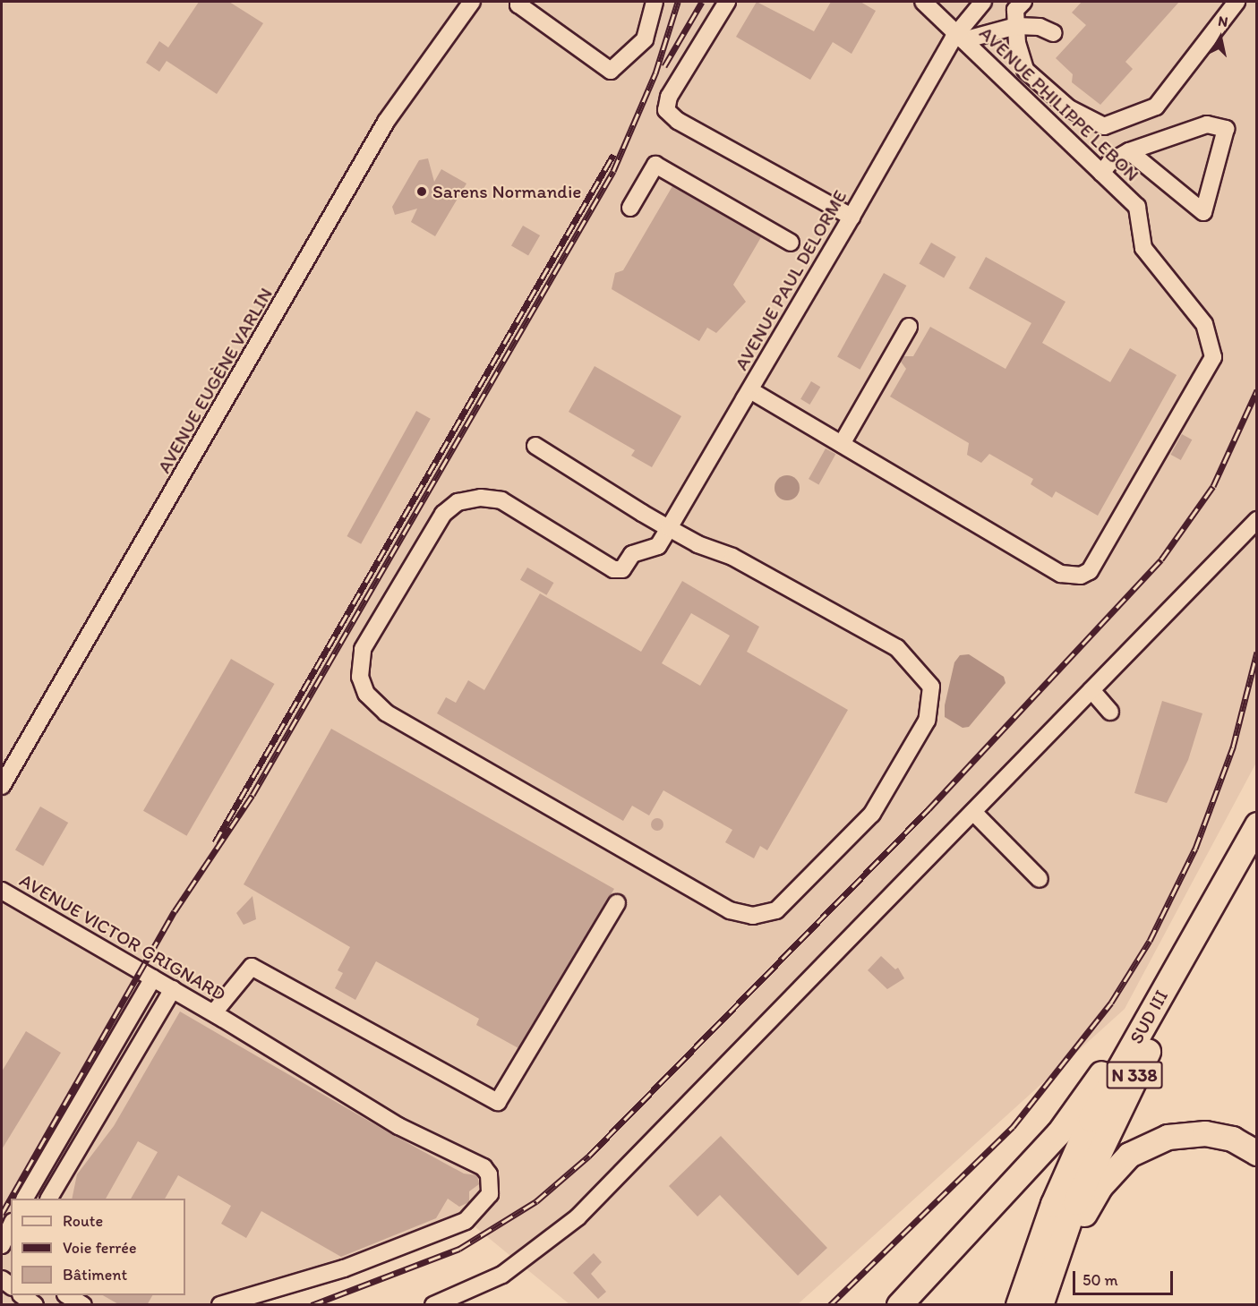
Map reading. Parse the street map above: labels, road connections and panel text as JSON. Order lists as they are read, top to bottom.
{
  "streets": {
    "highway": ["SUD III", "N 338"],
    "street": [
      "AVENUE PHILIPPE LEBON",
      "AVENUE PAUL DELORME",
      "AVENUE EUGÈNE VARLIN",
      "AVENUE VICTOR GRIGNARD"
    ]
  },
  "crossings": [
    ["AVENUE PHILIPPE LEBON", "AVENUE PAUL DELORME"]
  ],
  "places": ["Sarens Normandie"],
  "legend": ["Route", "Voie ferrée", "Bâtiment"],
  "scale_bar": "50 m",
  "north": "top"
}
